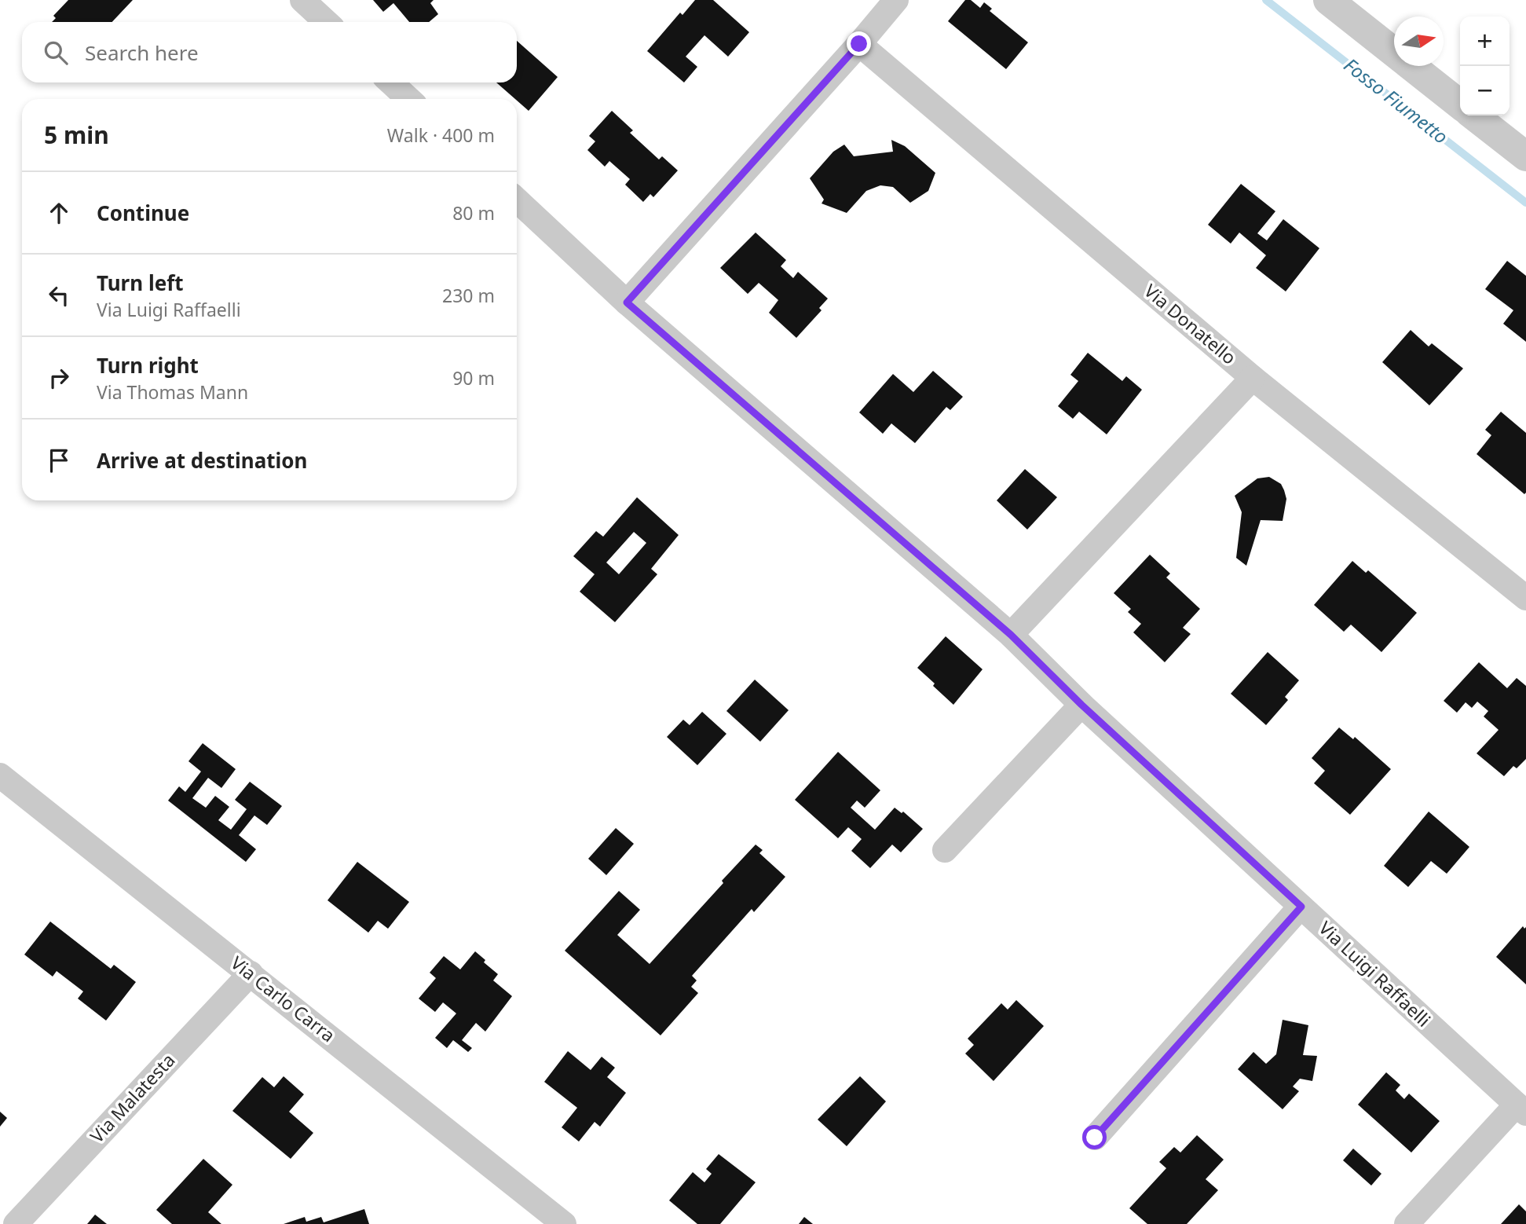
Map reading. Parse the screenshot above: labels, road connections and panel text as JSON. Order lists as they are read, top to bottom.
{
  "streets": {
    "street": [
      "Via Donatello",
      "Via Luigi Raffaelli",
      "Via Carlo Carra",
      "Via Malatesta"
    ]
  },
  "crossings": [
    ["Via Carlo Carra", "Via Malatesta"]
  ],
  "water": ["Fosso Fiumetto"],
  "north": "right",
  "page": {
    "map_buttons": ["+", "−"],
    "search": "Search here",
    "heading": ["5 min", "Walk · 400 m"],
    "list": [
      ["Continue", "80 m"],
      ["Turn left", "Via Luigi Raffaelli", "230 m"],
      ["Turn right", "Via Thomas Mann", "90 m"],
      "Arrive at destination"
    ]
  }
}
